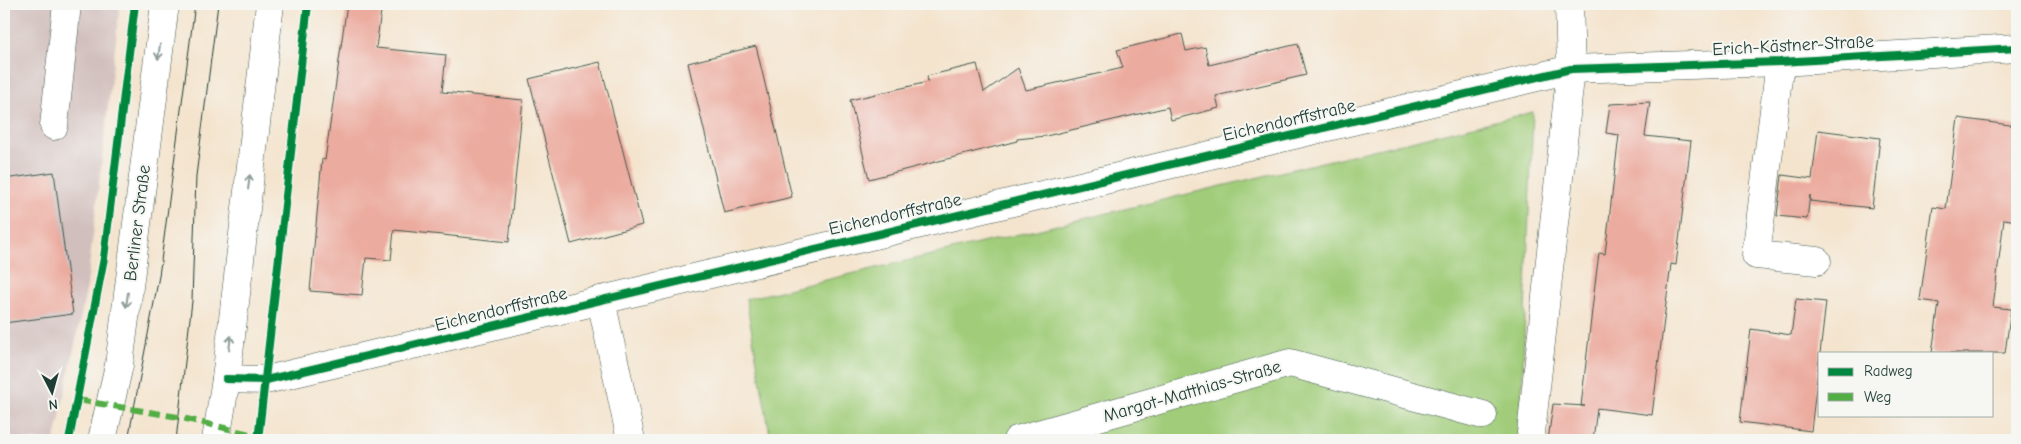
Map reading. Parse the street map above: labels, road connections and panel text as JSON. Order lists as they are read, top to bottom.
{
  "streets": {
    "street": [
      "Erich-Kästner-Straße",
      "Eichendorffstraße",
      "Berliner Straße",
      "Margot-Matthias-Straße"
    ]
  },
  "crossings": [
    ["Erich-Kästner-Straße", "Eichendorffstraße"]
  ],
  "legend": ["Radweg", "Weg"],
  "north": "bottom"
}
